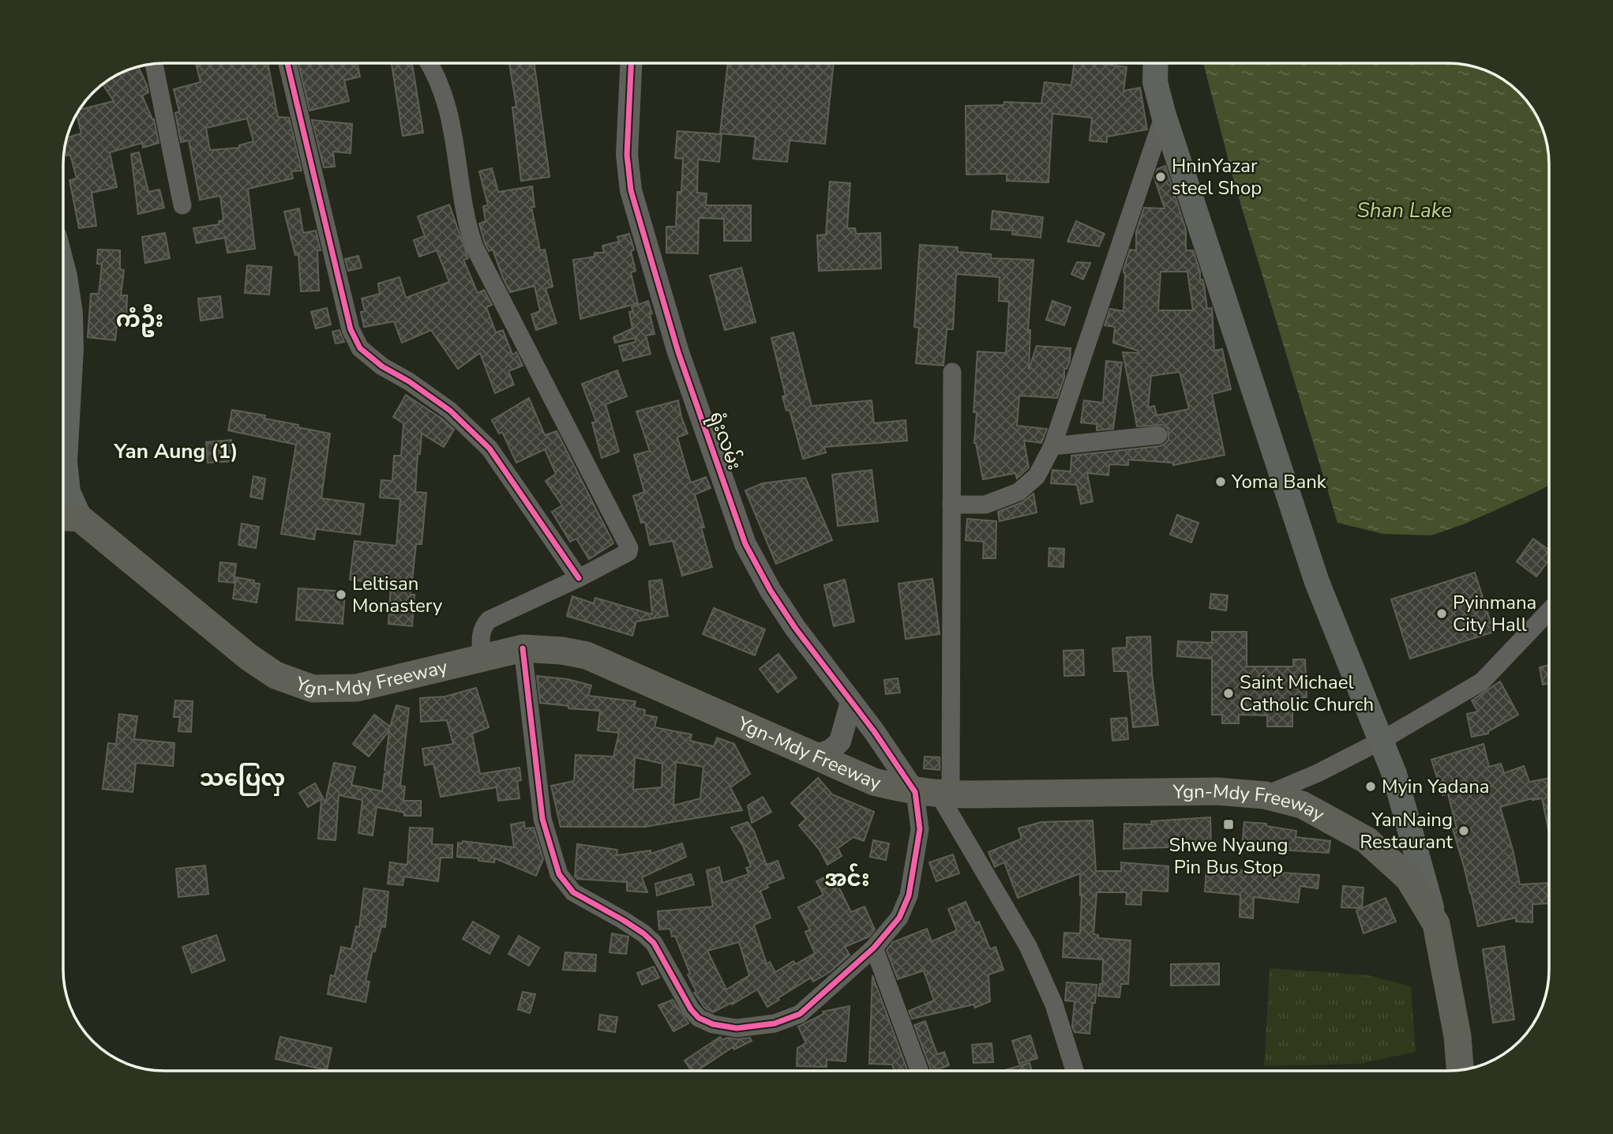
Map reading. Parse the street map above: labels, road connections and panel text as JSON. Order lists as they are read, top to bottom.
{
  "streets": {
    "main road": ["Ygn-Mdy Freeway"],
    "street": ["ရုံးလမ်း"]
  },
  "crossings": [
    ["ရုံးလမ်း", "Ygn-Mdy Freeway"]
  ],
  "districts": [
    "ကံဦး",
    "Yan Aung (1)",
    "သပြေလှ",
    "အင်း"
  ],
  "water": ["Shan Lake"],
  "places": {
    "other": [
      "HninYazar steel Shop",
      "Yoma Bank",
      "Leltisan Monastery",
      "Pyinmana City Hall",
      "Saint Michael Catholic Church",
      "Myin Yadana",
      "YanNaing Restaurant"
    ],
    "transit": ["Shwe Nyaung Pin Bus Stop"]
  }
}
